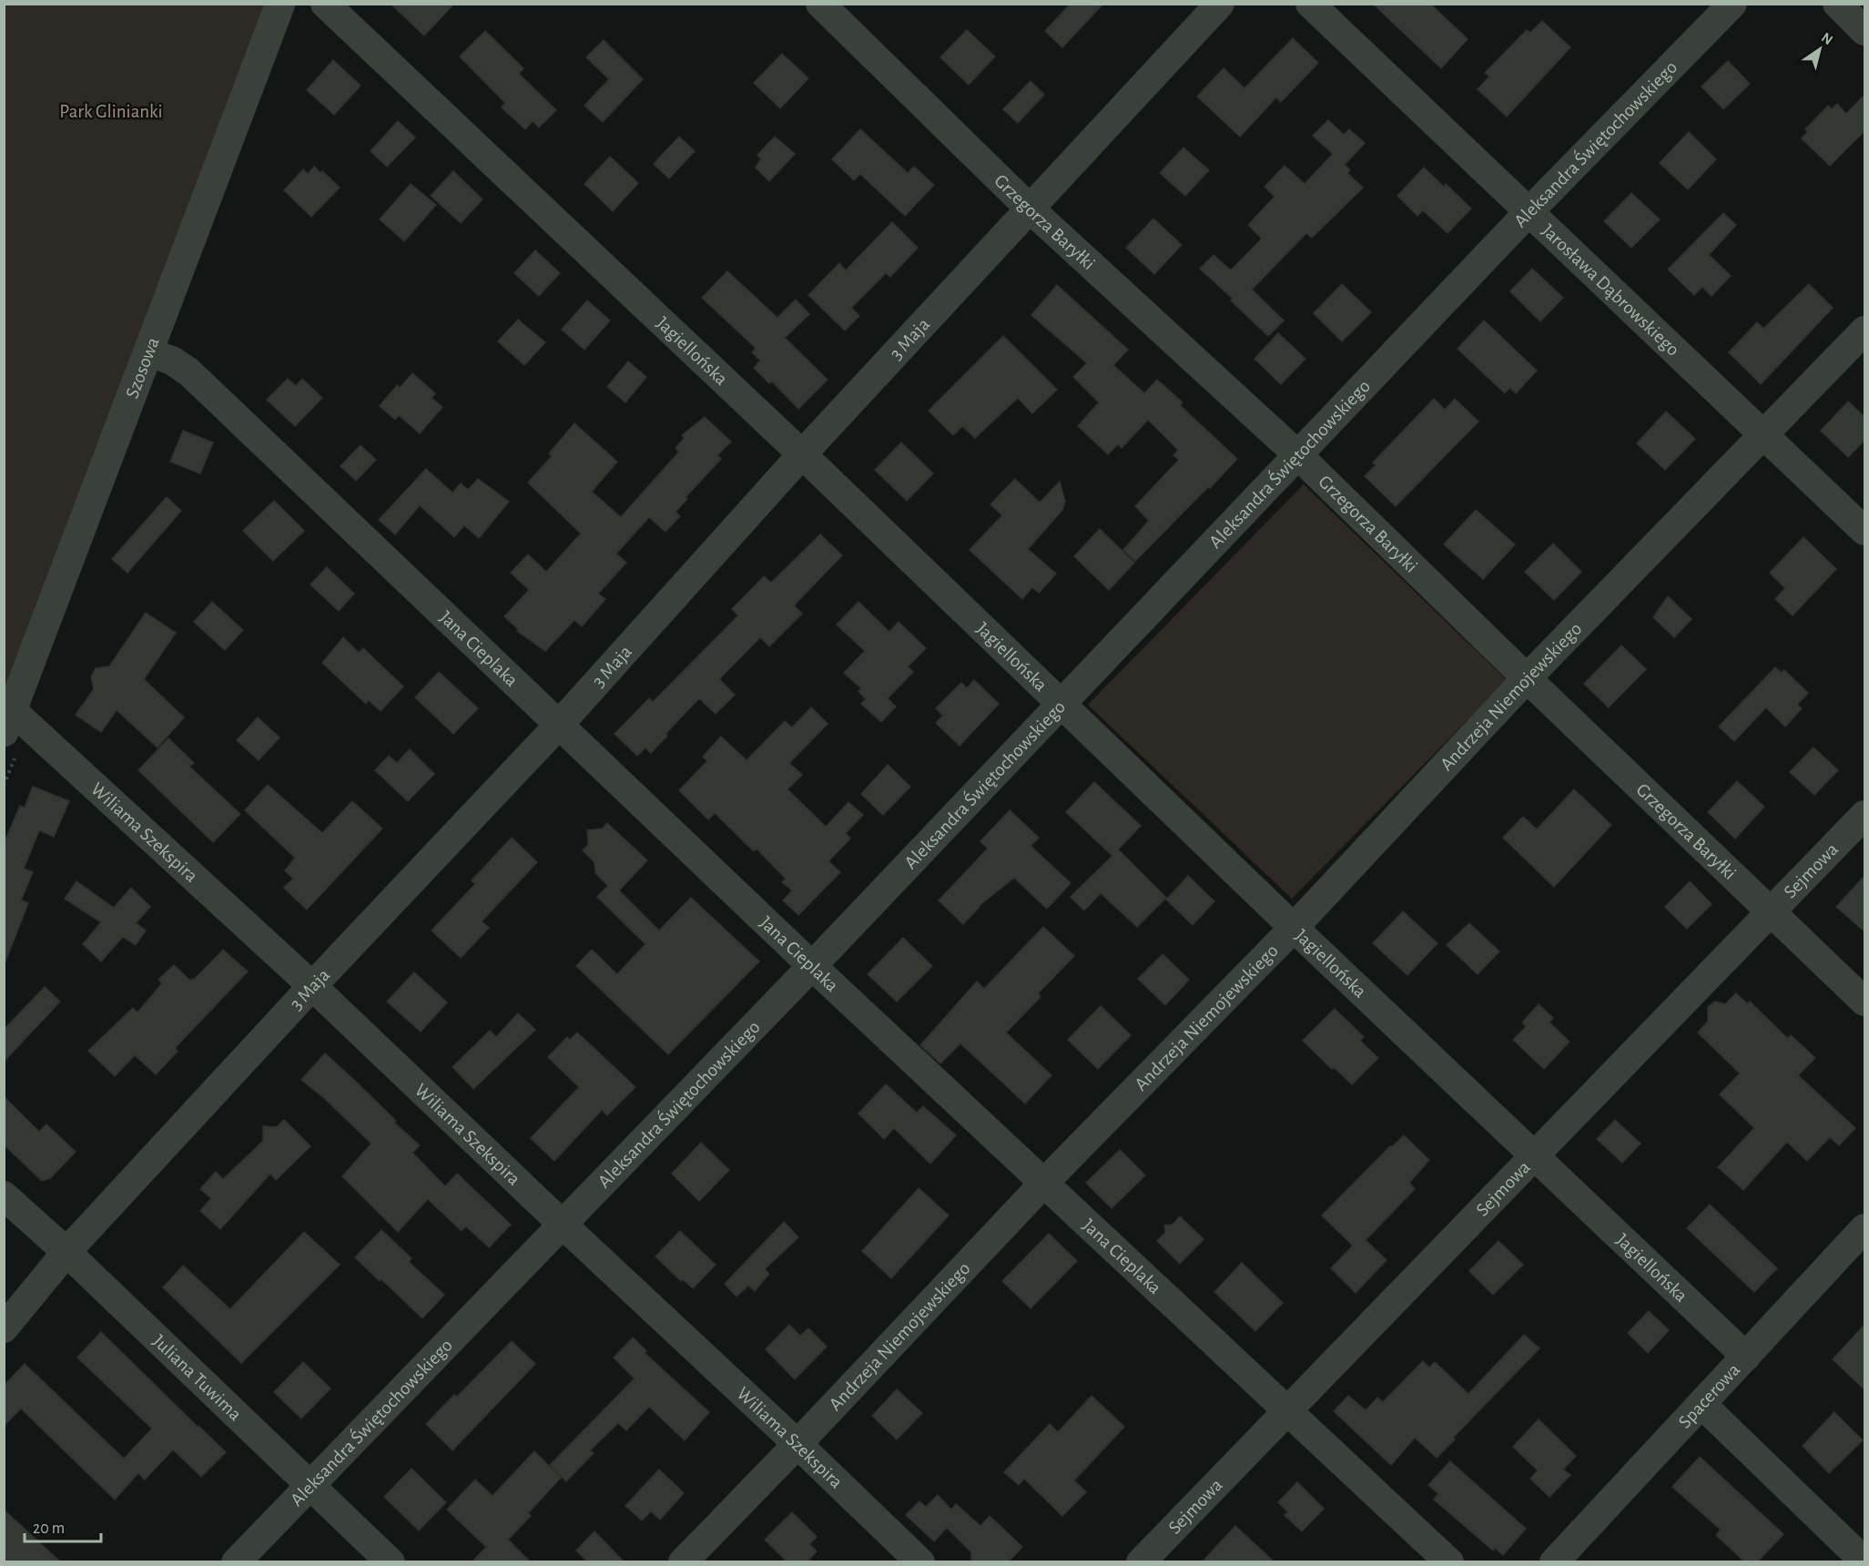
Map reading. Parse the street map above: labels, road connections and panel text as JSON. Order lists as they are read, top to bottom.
{
  "streets": {
    "street": [
      "Aleksandra Świętochowskiego",
      "Grzegorza Baryłki",
      "Jarosława Dąbrowskiego",
      "3 Maja",
      "Jagiellońska",
      "Szosowa",
      "Jana Cieplaka",
      "Andrzeja Niemojewskiego",
      "Wiliama Szekspira",
      "Sejmowa",
      "Juliana Tuwima",
      "Spacerowa"
    ]
  },
  "crossings": [
    ["Aleksandra Świętochowskiego", "Grzegorza Baryłki"],
    ["Aleksandra Świętochowskiego", "Jarosława Dąbrowskiego"],
    ["Aleksandra Świętochowskiego", "Jagiellońska"],
    ["Aleksandra Świętochowskiego", "Jana Cieplaka"],
    ["Aleksandra Świętochowskiego", "Wiliama Szekspira"],
    ["Aleksandra Świętochowskiego", "Juliana Tuwima"],
    ["Grzegorza Baryłki", "3 Maja"],
    ["Grzegorza Baryłki", "Andrzeja Niemojewskiego"],
    ["Grzegorza Baryłki", "Sejmowa"],
    ["Jarosława Dąbrowskiego", "Andrzeja Niemojewskiego"],
    ["3 Maja", "Jagiellońska"],
    ["3 Maja", "Jana Cieplaka"],
    ["3 Maja", "Wiliama Szekspira"],
    ["3 Maja", "Juliana Tuwima"],
    ["Jagiellońska", "Andrzeja Niemojewskiego"],
    ["Jagiellońska", "Sejmowa"],
    ["Jagiellońska", "Spacerowa"],
    ["Szosowa", "Jana Cieplaka"],
    ["Szosowa", "Wiliama Szekspira"],
    ["Jana Cieplaka", "Andrzeja Niemojewskiego"],
    ["Jana Cieplaka", "Sejmowa"],
    ["Andrzeja Niemojewskiego", "Wiliama Szekspira"]
  ],
  "parks": ["Park Glinianki"],
  "scale_bar": "20 m",
  "north": "top right"
}
